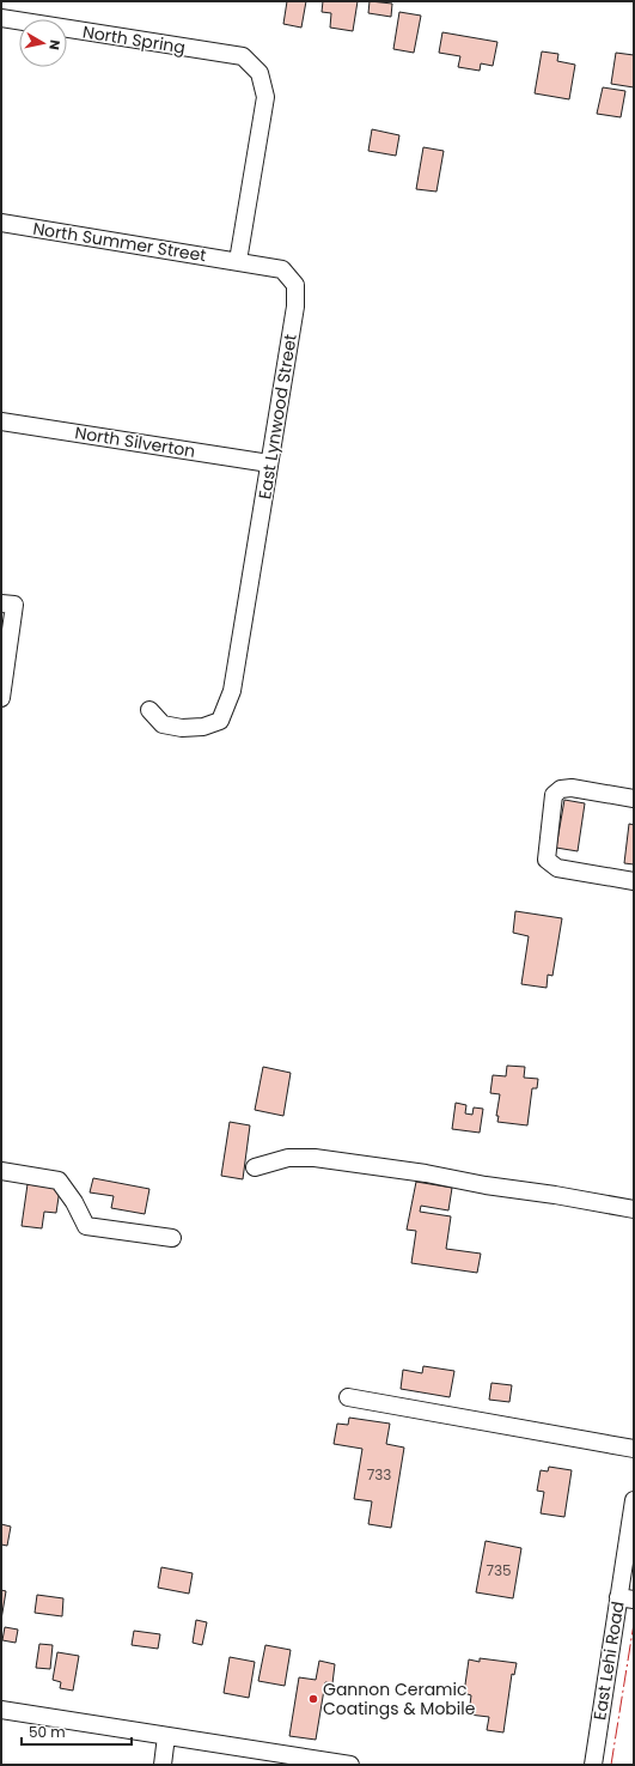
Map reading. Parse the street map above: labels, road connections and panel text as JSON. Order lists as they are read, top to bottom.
{
  "streets": {
    "street": [
      "North Spring",
      "North Summer Street",
      "East Lynwood Street",
      "North Silverton",
      "East Lehi Road"
    ]
  },
  "crossings": [
    ["North Spring", "North Summer Street"],
    ["North Spring", "East Lynwood Street"],
    ["North Summer Street", "East Lynwood Street"],
    ["East Lynwood Street", "North Silverton"]
  ],
  "places": ["Gannon Ceramic Coatings & Mobile"],
  "house_numbers": ["733", "735"],
  "scale_bar": "50 m",
  "north": "right"
}
